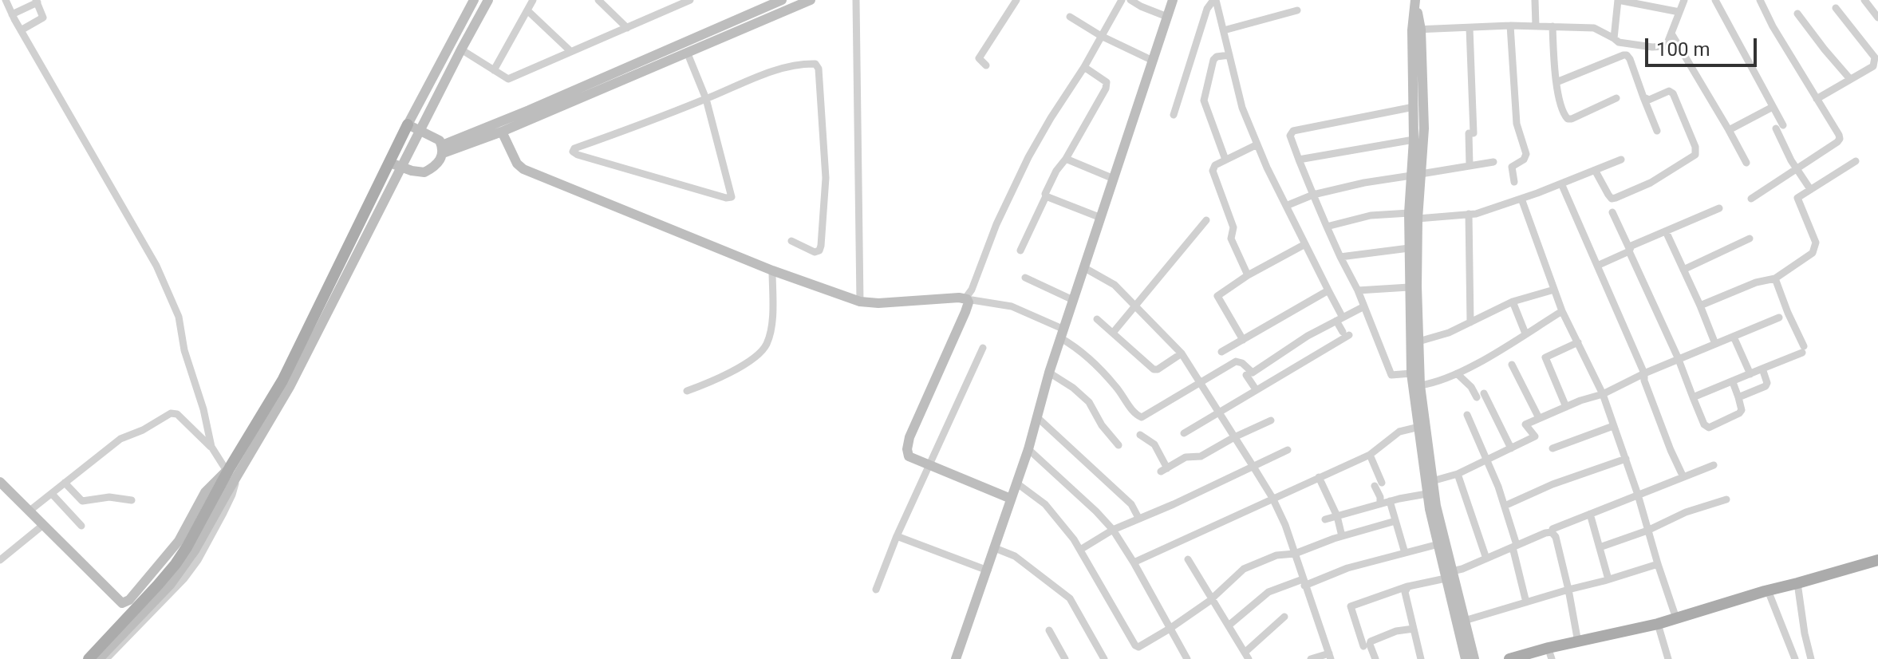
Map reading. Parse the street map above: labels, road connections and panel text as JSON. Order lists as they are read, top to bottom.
{
  "scale_bar": "100 m"
}
